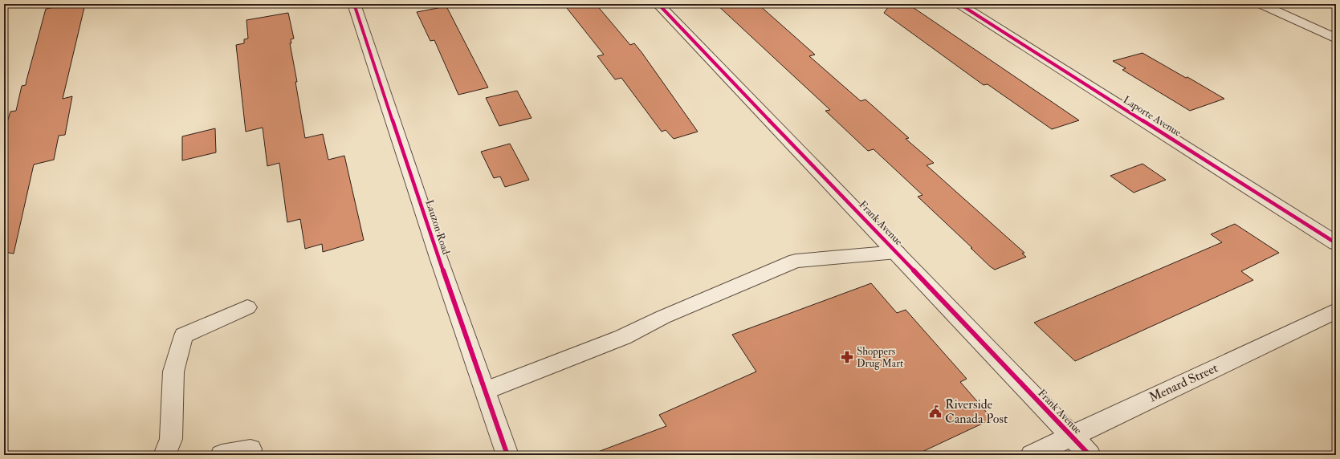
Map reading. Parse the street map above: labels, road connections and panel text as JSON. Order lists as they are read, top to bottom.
{
  "streets": {
    "street": [
      "Laporte Avenue",
      "Frank Avenue",
      "Lauzon Road",
      "Menard Street"
    ]
  },
  "crossings": [
    ["Frank Avenue", "Menard Street"]
  ],
  "places": {
    "pharmacy": ["Shoppers Drug Mart"],
    "public building": ["Riverside Canada Post"]
  }
}
